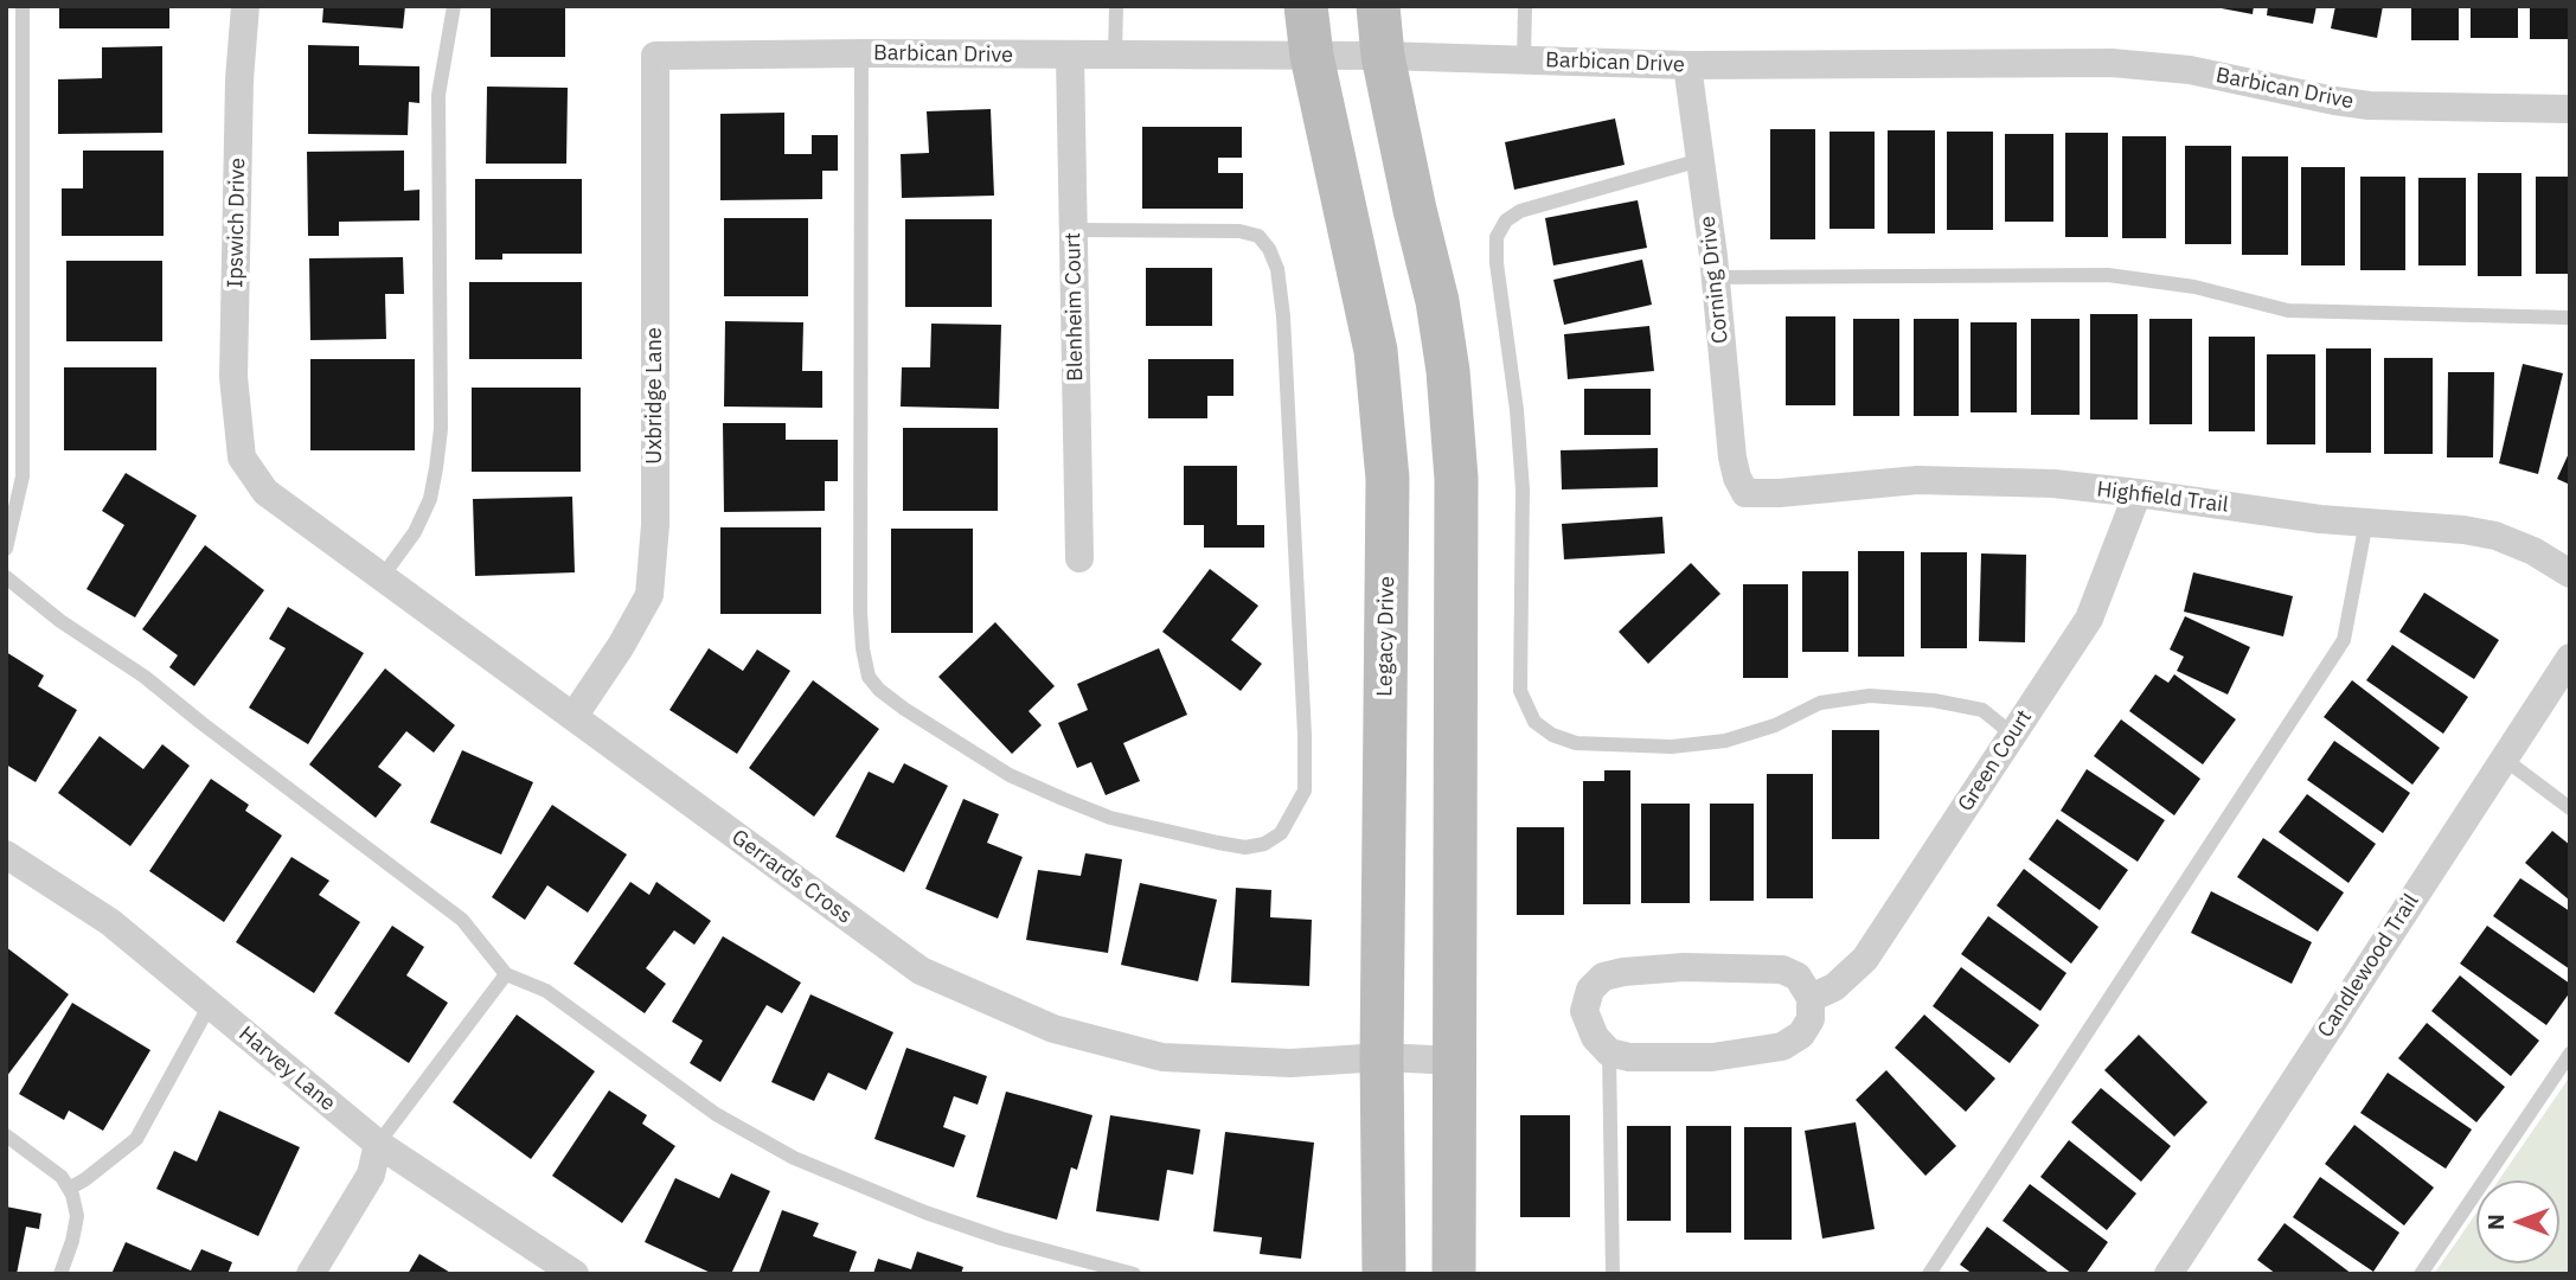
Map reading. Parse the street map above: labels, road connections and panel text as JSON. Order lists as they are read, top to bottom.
{
  "streets": {
    "main road": ["Legacy Drive"],
    "street": [
      "Barbican Drive",
      "Ipswich Drive",
      "Corning Drive",
      "Blenheim Court",
      "Uxbridge Lane",
      "Highfield Trail",
      "Green Court",
      "Gerrards Cross",
      "Candlewood Trail",
      "Harvey Lane"
    ]
  },
  "crossings": [
    ["Barbican Drive", "Corning Drive"],
    ["Barbican Drive", "Blenheim Court"],
    ["Barbican Drive", "Uxbridge Lane"],
    ["Barbican Drive", "Legacy Drive"],
    ["Ipswich Drive", "Gerrards Cross"],
    ["Corning Drive", "Highfield Trail"],
    ["Uxbridge Lane", "Gerrards Cross"],
    ["Highfield Trail", "Green Court"],
    ["Legacy Drive", "Gerrards Cross"]
  ],
  "north": "left"
}
